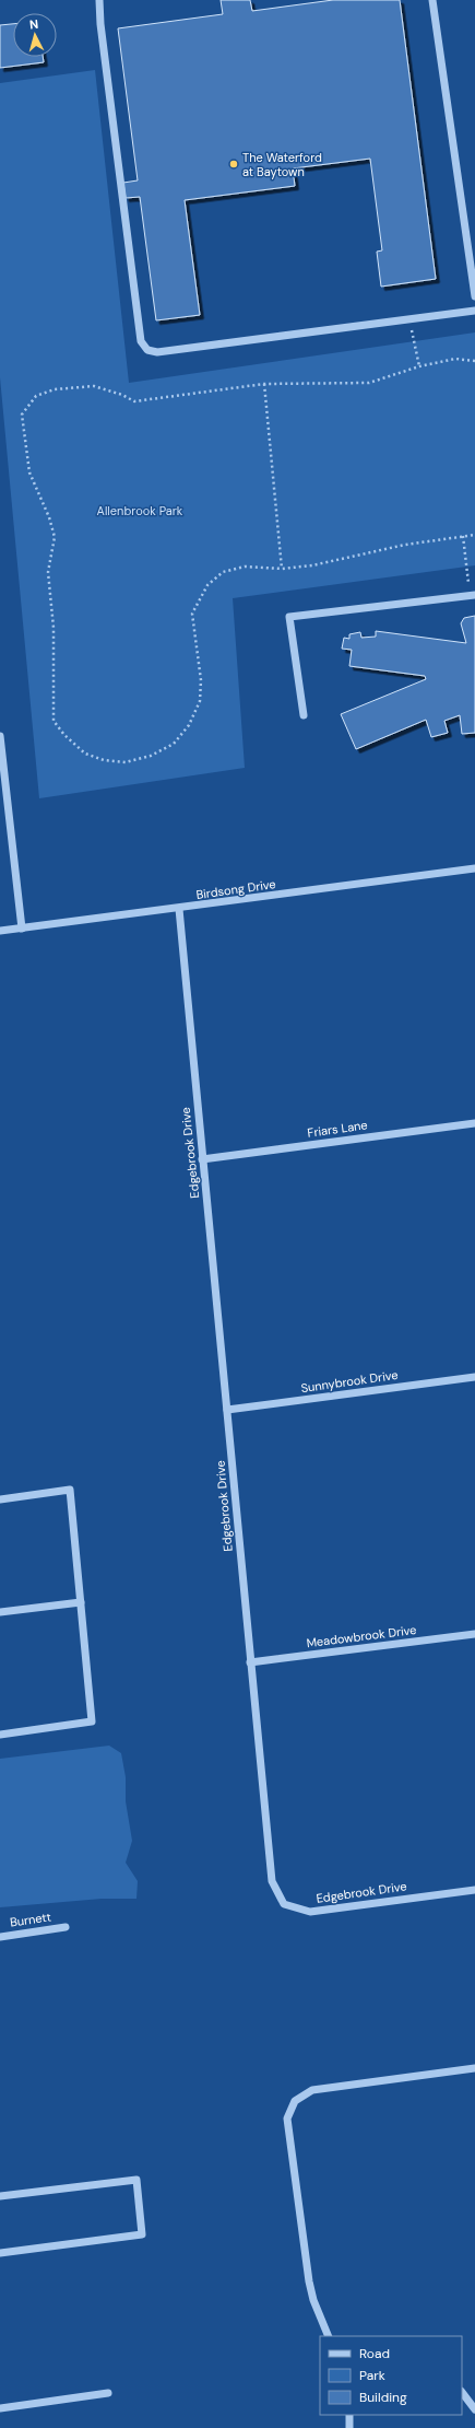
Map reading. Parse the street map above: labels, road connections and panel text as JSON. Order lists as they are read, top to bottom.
{
  "streets": {
    "street": [
      "Birdsong Drive",
      "Friars Lane",
      "Edgebrook Drive",
      "Sunnybrook Drive",
      "Meadowbrook Drive",
      "Burnett"
    ]
  },
  "crossings": [
    ["Birdsong Drive", "Edgebrook Drive"],
    ["Friars Lane", "Edgebrook Drive"],
    ["Edgebrook Drive", "Sunnybrook Drive"],
    ["Edgebrook Drive", "Meadowbrook Drive"]
  ],
  "parks": ["Allenbrook Park"],
  "places": ["The Waterford at Baytown"],
  "legend": ["Road", "Park", "Building"],
  "north": "top"
}
